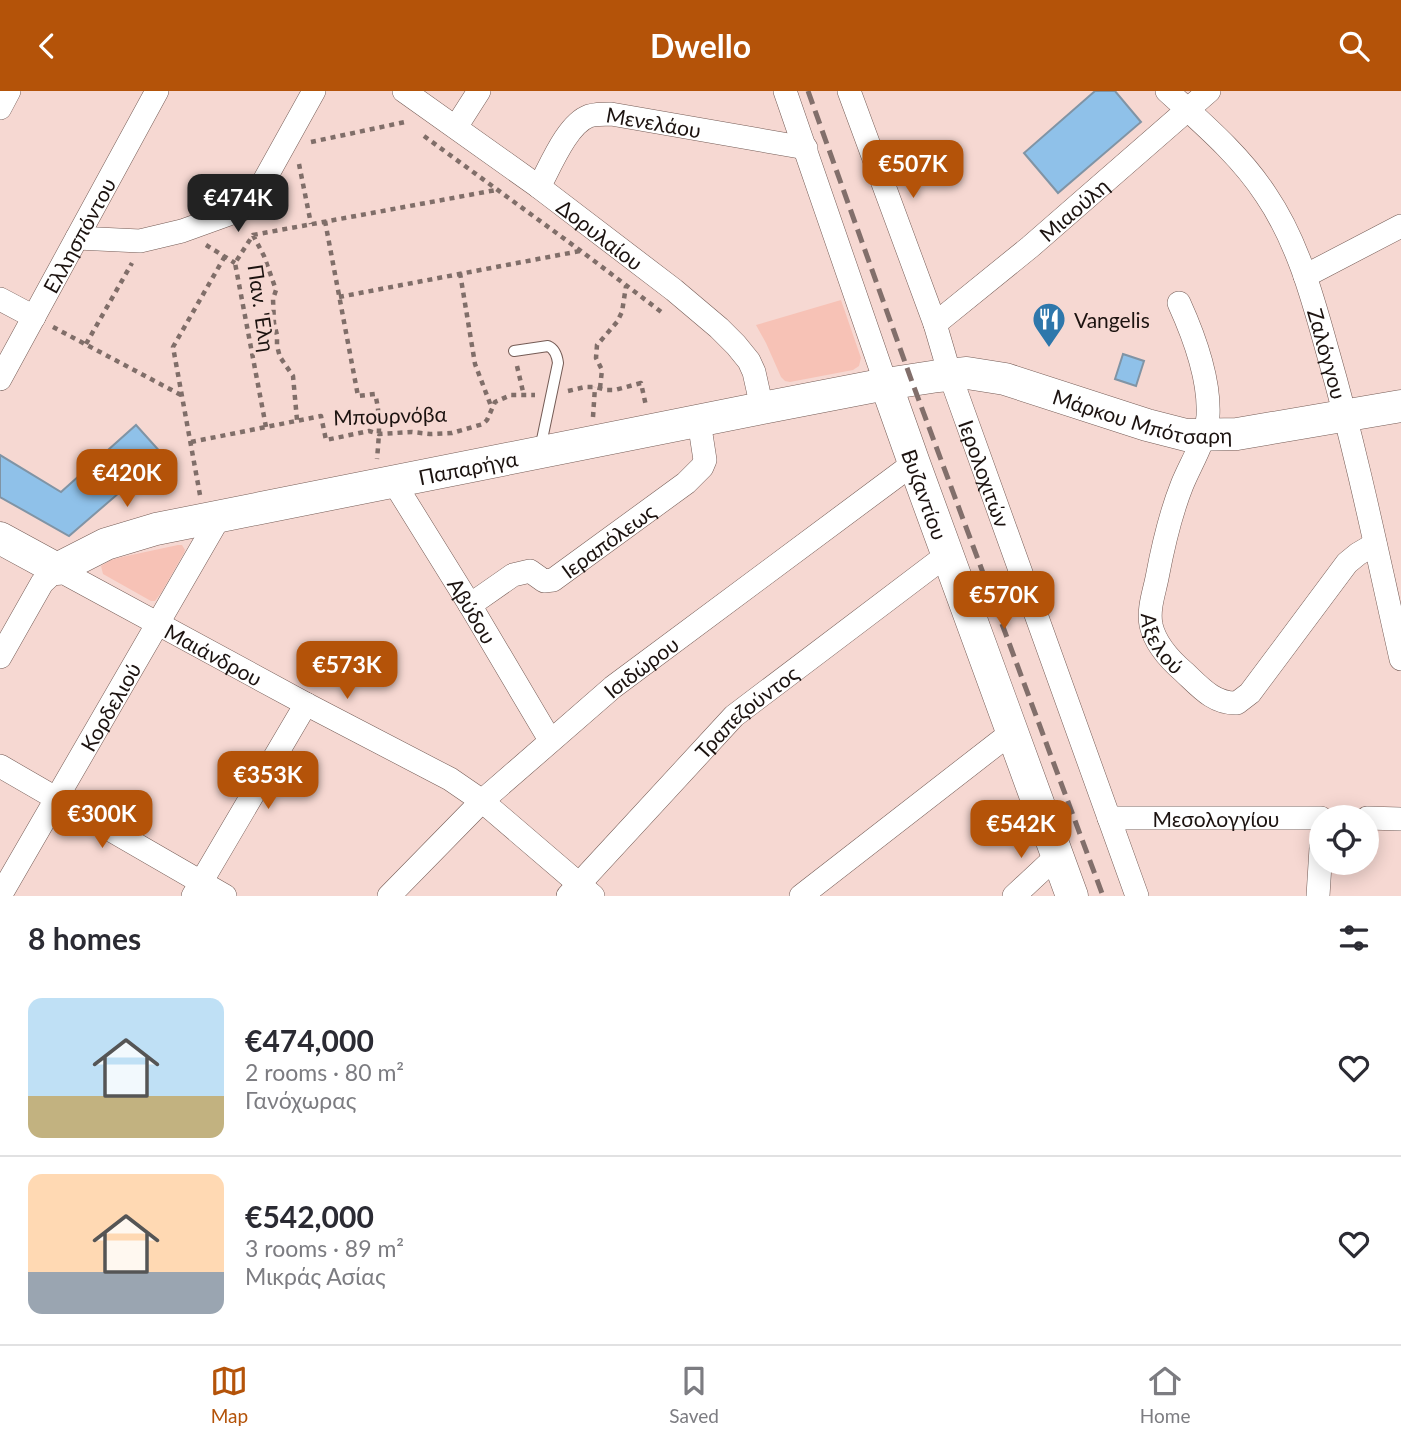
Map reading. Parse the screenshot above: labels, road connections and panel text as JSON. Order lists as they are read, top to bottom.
{
  "streets": {
    "street": [
      "Μενελάου",
      "Μιαούλη",
      "Ελλησπόντου",
      "Δορυλαίου",
      "Ζαλόγγου",
      "Μάρκου Μπότσαρη",
      "Παπαρήγα",
      "Ιερολοχιτών",
      "Βυζαντίου",
      "Ιεραπόλεως",
      "Αβύδου",
      "Αξελού",
      "Μαιάνδρου",
      "Ισιδώρου",
      "Κορδελιού",
      "Τραπεζούντος",
      "Μεσολογγίου"
    ],
    "path": ["Παν. 'Ελη", "Μπουρνόβα"]
  },
  "crossings": [
    ["Μενελάου", "Δορυλαίου"],
    ["Μενελάου", "Βυζαντίου"],
    ["Μιαούλη", "Ζαλόγγου"],
    ["Μιαούλη", "Ιερολοχιτών"],
    ["Δορυλαίου", "Παπαρήγα"],
    ["Παν. 'Ελη", "Μπουρνόβα"],
    ["Ζαλόγγου", "Μάρκου Μπότσαρη"],
    ["Ζαλόγγου", "Αξελού"],
    ["Μάρκου Μπότσαρη", "Παπαρήγα"],
    ["Μάρκου Μπότσαρη", "Ιερολοχιτών"],
    ["Μάρκου Μπότσαρη", "Βυζαντίου"],
    ["Μάρκου Μπότσαρη", "Αξελού"],
    ["Παπαρήγα", "Βυζαντίου"],
    ["Παπαρήγα", "Ιεραπόλεως"],
    ["Παπαρήγα", "Αβύδου"],
    ["Παπαρήγα", "Μαιάνδρου"],
    ["Παπαρήγα", "Κορδελιού"],
    ["Ιερολοχιτών", "Μεσολογγίου"],
    ["Βυζαντίου", "Ισιδώρου"],
    ["Βυζαντίου", "Τραπεζούντος"],
    ["Ιεραπόλεως", "Αβύδου"],
    ["Αβύδου", "Ισιδώρου"],
    ["Μαιάνδρου", "Ισιδώρου"],
    ["Μαιάνδρου", "Κορδελιού"],
    ["Μαιάνδρου", "Τραπεζούντος"]
  ],
  "places": {
    "restaurant": ["Vangelis"]
  },
  "page": {
    "header": "Dwello",
    "price": [
      "€507K",
      "€474K",
      "€420K",
      "€570K",
      "€573K",
      "€353K",
      "€300K",
      "€542K"
    ],
    "heading": "8 homes",
    "list": [
      {
        "name": "€474,000",
        "note": "2 rooms · 80 m² · Γανόχωρας"
      },
      {
        "name": "€542,000",
        "note": "3 rooms · 89 m² · Μικράς Ασίας"
      }
    ],
    "tabs": ["Map", "Saved", "Home"]
  }
}
